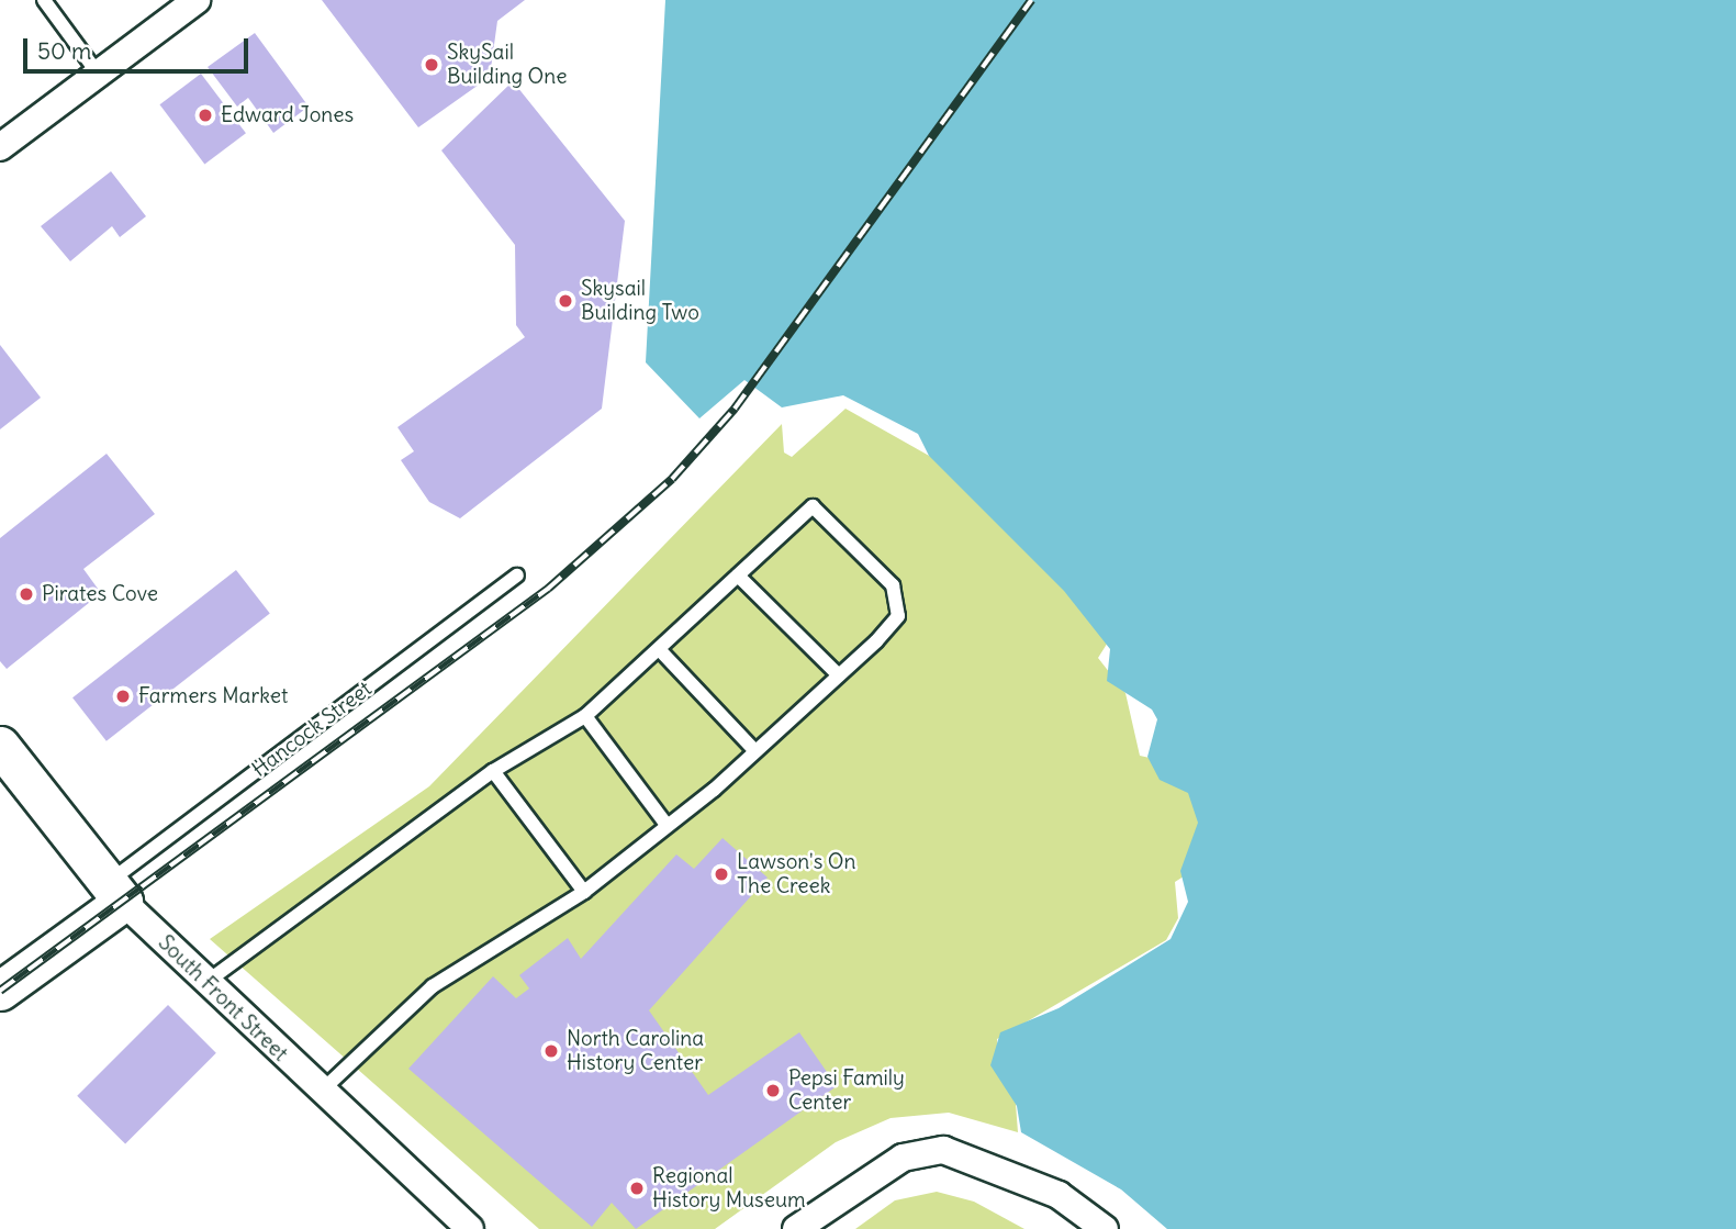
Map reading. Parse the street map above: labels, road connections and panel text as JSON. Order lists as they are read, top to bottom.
{
  "streets": {
    "street": ["Hancock Street", "South Front Street"]
  },
  "crossings": [
    ["Hancock Street", "South Front Street"]
  ],
  "places": [
    "SkySail Building One",
    "Edward Jones",
    "Skysail Building Two",
    "Pirates Cove",
    "Farmers Market",
    "Lawson's On The Creek",
    "North Carolina History Center",
    "Pepsi Family Center",
    "Regional History Museum"
  ],
  "scale_bar": "50 m"
}
